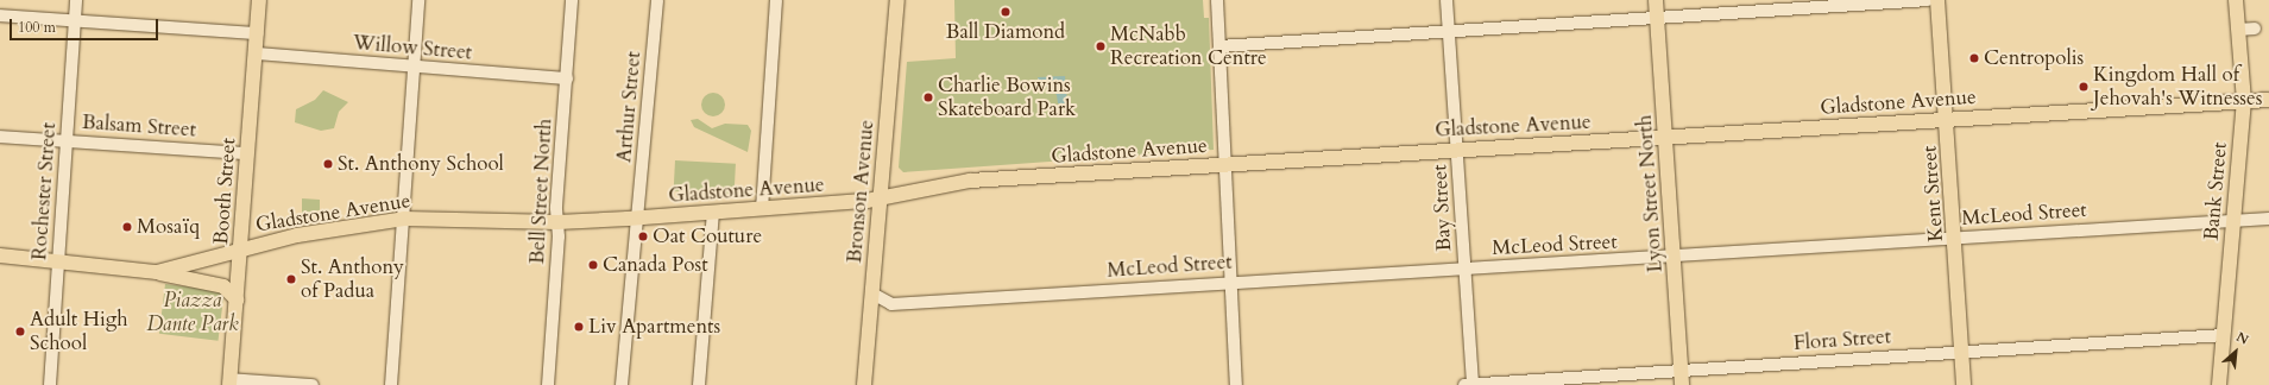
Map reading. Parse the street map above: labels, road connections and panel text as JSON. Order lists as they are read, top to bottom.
{
  "streets": {
    "main road": [
      "Gladstone Avenue",
      "Booth Street",
      "Bronson Avenue",
      "Bank Street",
      "Lyon Street North",
      "Kent Street"
    ],
    "street": [
      "Willow Street",
      "Arthur Street",
      "Balsam Street",
      "Rochester Street",
      "Bell Street North",
      "Bay Street",
      "McLeod Street",
      "Flora Street"
    ]
  },
  "crossings": [
    ["Willow Street", "Booth Street"],
    ["Willow Street", "Bell Street North"],
    ["Gladstone Avenue", "Arthur Street"],
    ["Gladstone Avenue", "Rochester Street"],
    ["Gladstone Avenue", "Booth Street"],
    ["Gladstone Avenue", "Bell Street North"],
    ["Gladstone Avenue", "Bronson Avenue"],
    ["Gladstone Avenue", "Bank Street"],
    ["Gladstone Avenue", "Lyon Street North"],
    ["Gladstone Avenue", "Kent Street"],
    ["Gladstone Avenue", "Bay Street"],
    ["Balsam Street", "Rochester Street"],
    ["Balsam Street", "Booth Street"],
    ["Bronson Avenue", "McLeod Street"],
    ["Bank Street", "McLeod Street"],
    ["Bank Street", "Flora Street"],
    ["Lyon Street North", "McLeod Street"],
    ["Lyon Street North", "Flora Street"],
    ["Kent Street", "McLeod Street"],
    ["Kent Street", "Flora Street"],
    ["Bay Street", "McLeod Street"],
    ["Bay Street", "Flora Street"]
  ],
  "parks": ["Piazza Dante Park"],
  "places": [
    "Ball Diamond",
    "McNabb Recreation Centre",
    "Centropolis",
    "Kingdom Hall of Jehovah's Witnesses",
    "Charlie Bowins Skateboard Park",
    "St. Anthony School",
    "Mosaïq",
    "Oat Couture",
    "Canada Post",
    "St. Anthony of Padua",
    "Liv Apartments",
    "Adult High School"
  ],
  "scale_bar": "100 m",
  "north": "top right"
}
